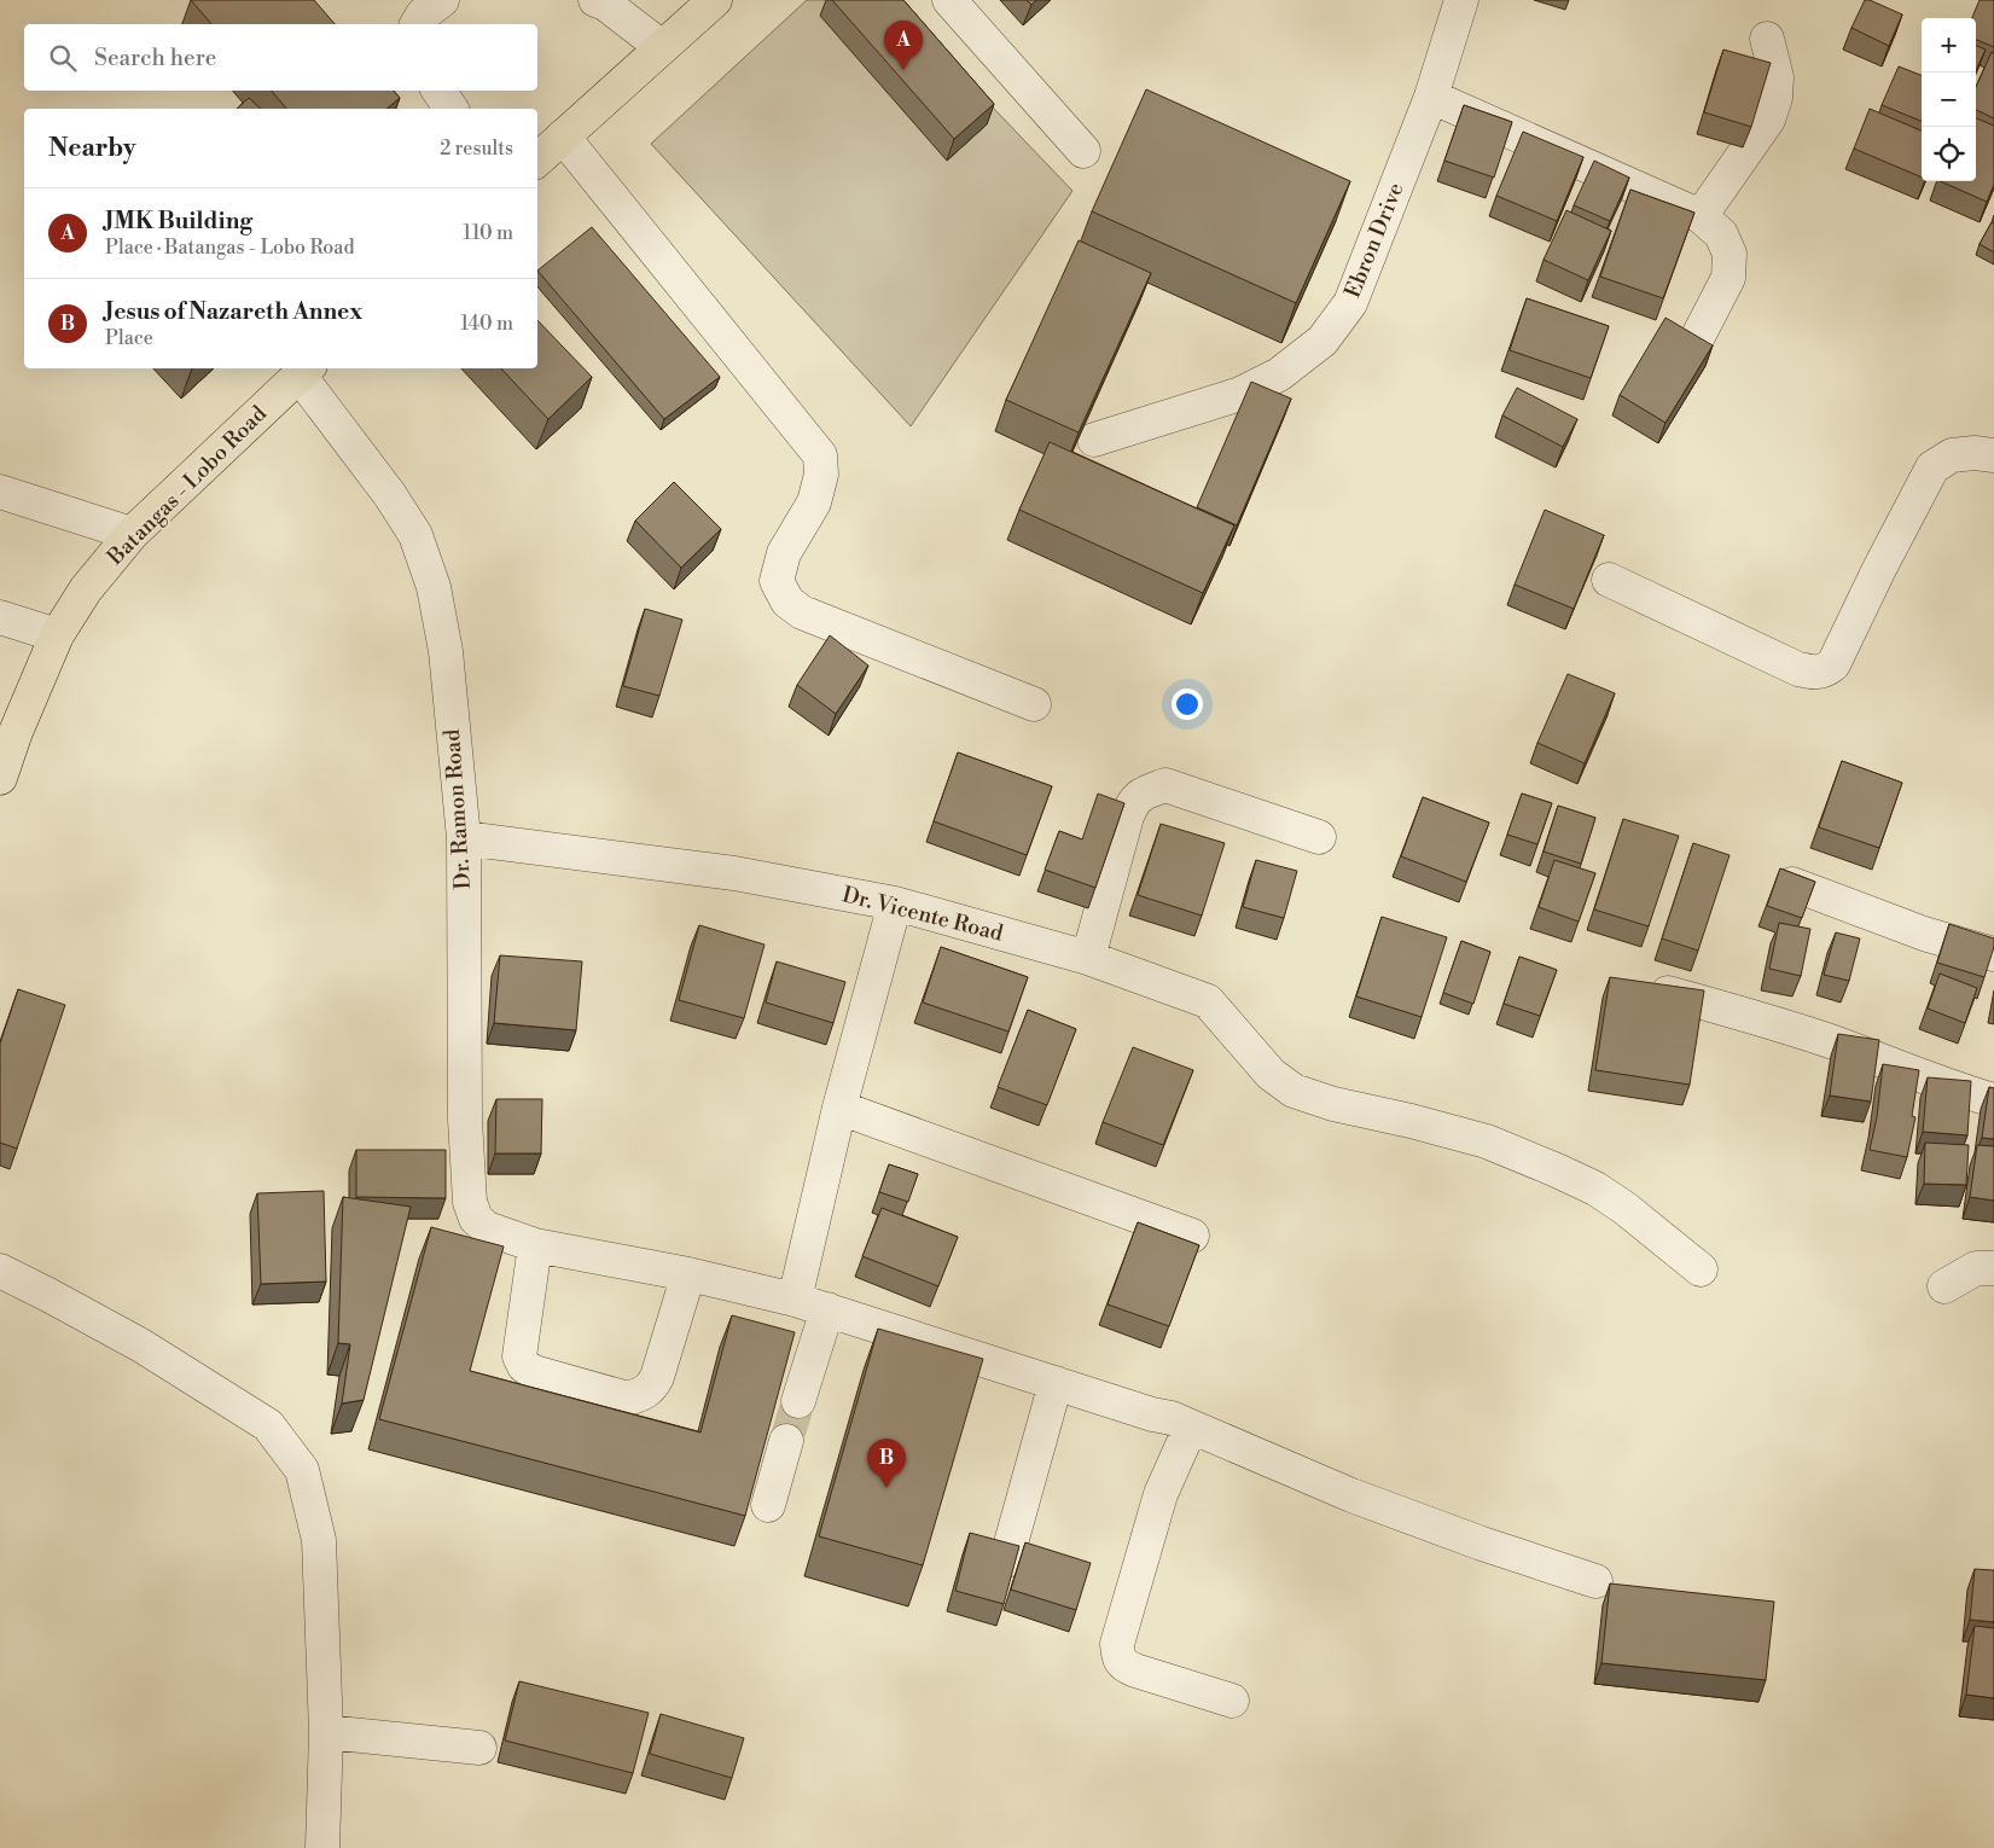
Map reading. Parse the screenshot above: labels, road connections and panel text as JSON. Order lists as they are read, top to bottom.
{
  "streets": {
    "main road": ["Batangas - Lobo Road"],
    "street": ["Ebron Drive", "Dr. Ramon Road", "Dr. Vicente Road"]
  },
  "crossings": [
    ["Batangas - Lobo Road", "Dr. Ramon Road"],
    ["Dr. Ramon Road", "Dr. Vicente Road"]
  ],
  "page": {
    "map_buttons": ["+", "−"],
    "pins": ["A", "B"],
    "search": "Search here",
    "heading": ["Nearby", "2 results"],
    "list": [
      {
        "mark": "A",
        "name": "JMK Building",
        "note": "Place · Batangas - Lobo Road",
        "value": "110 m"
      },
      {
        "mark": "B",
        "name": "Jesus of Nazareth Annex",
        "note": "Place",
        "value": "140 m"
      }
    ]
  }
}
